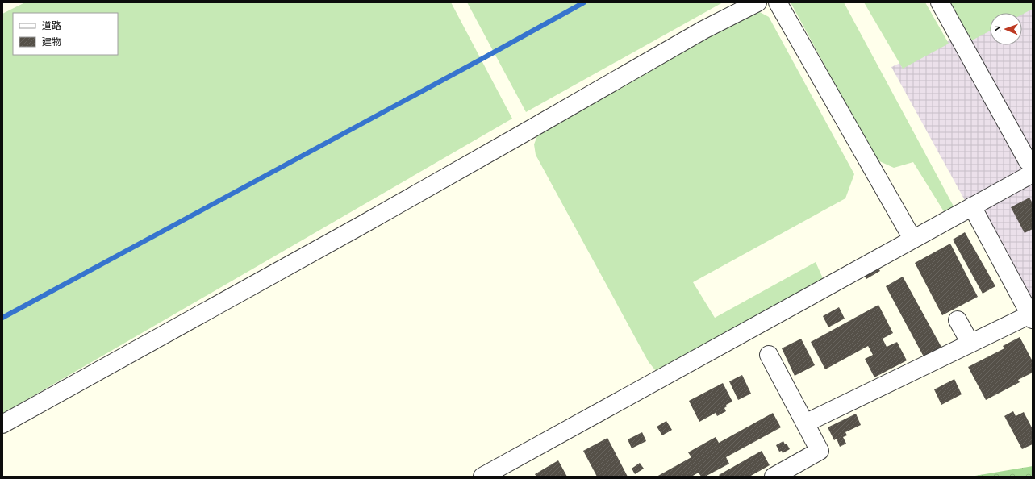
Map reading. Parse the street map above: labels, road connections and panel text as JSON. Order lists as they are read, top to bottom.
{
  "legend": ["道路", "建物"],
  "north": "left"
}
